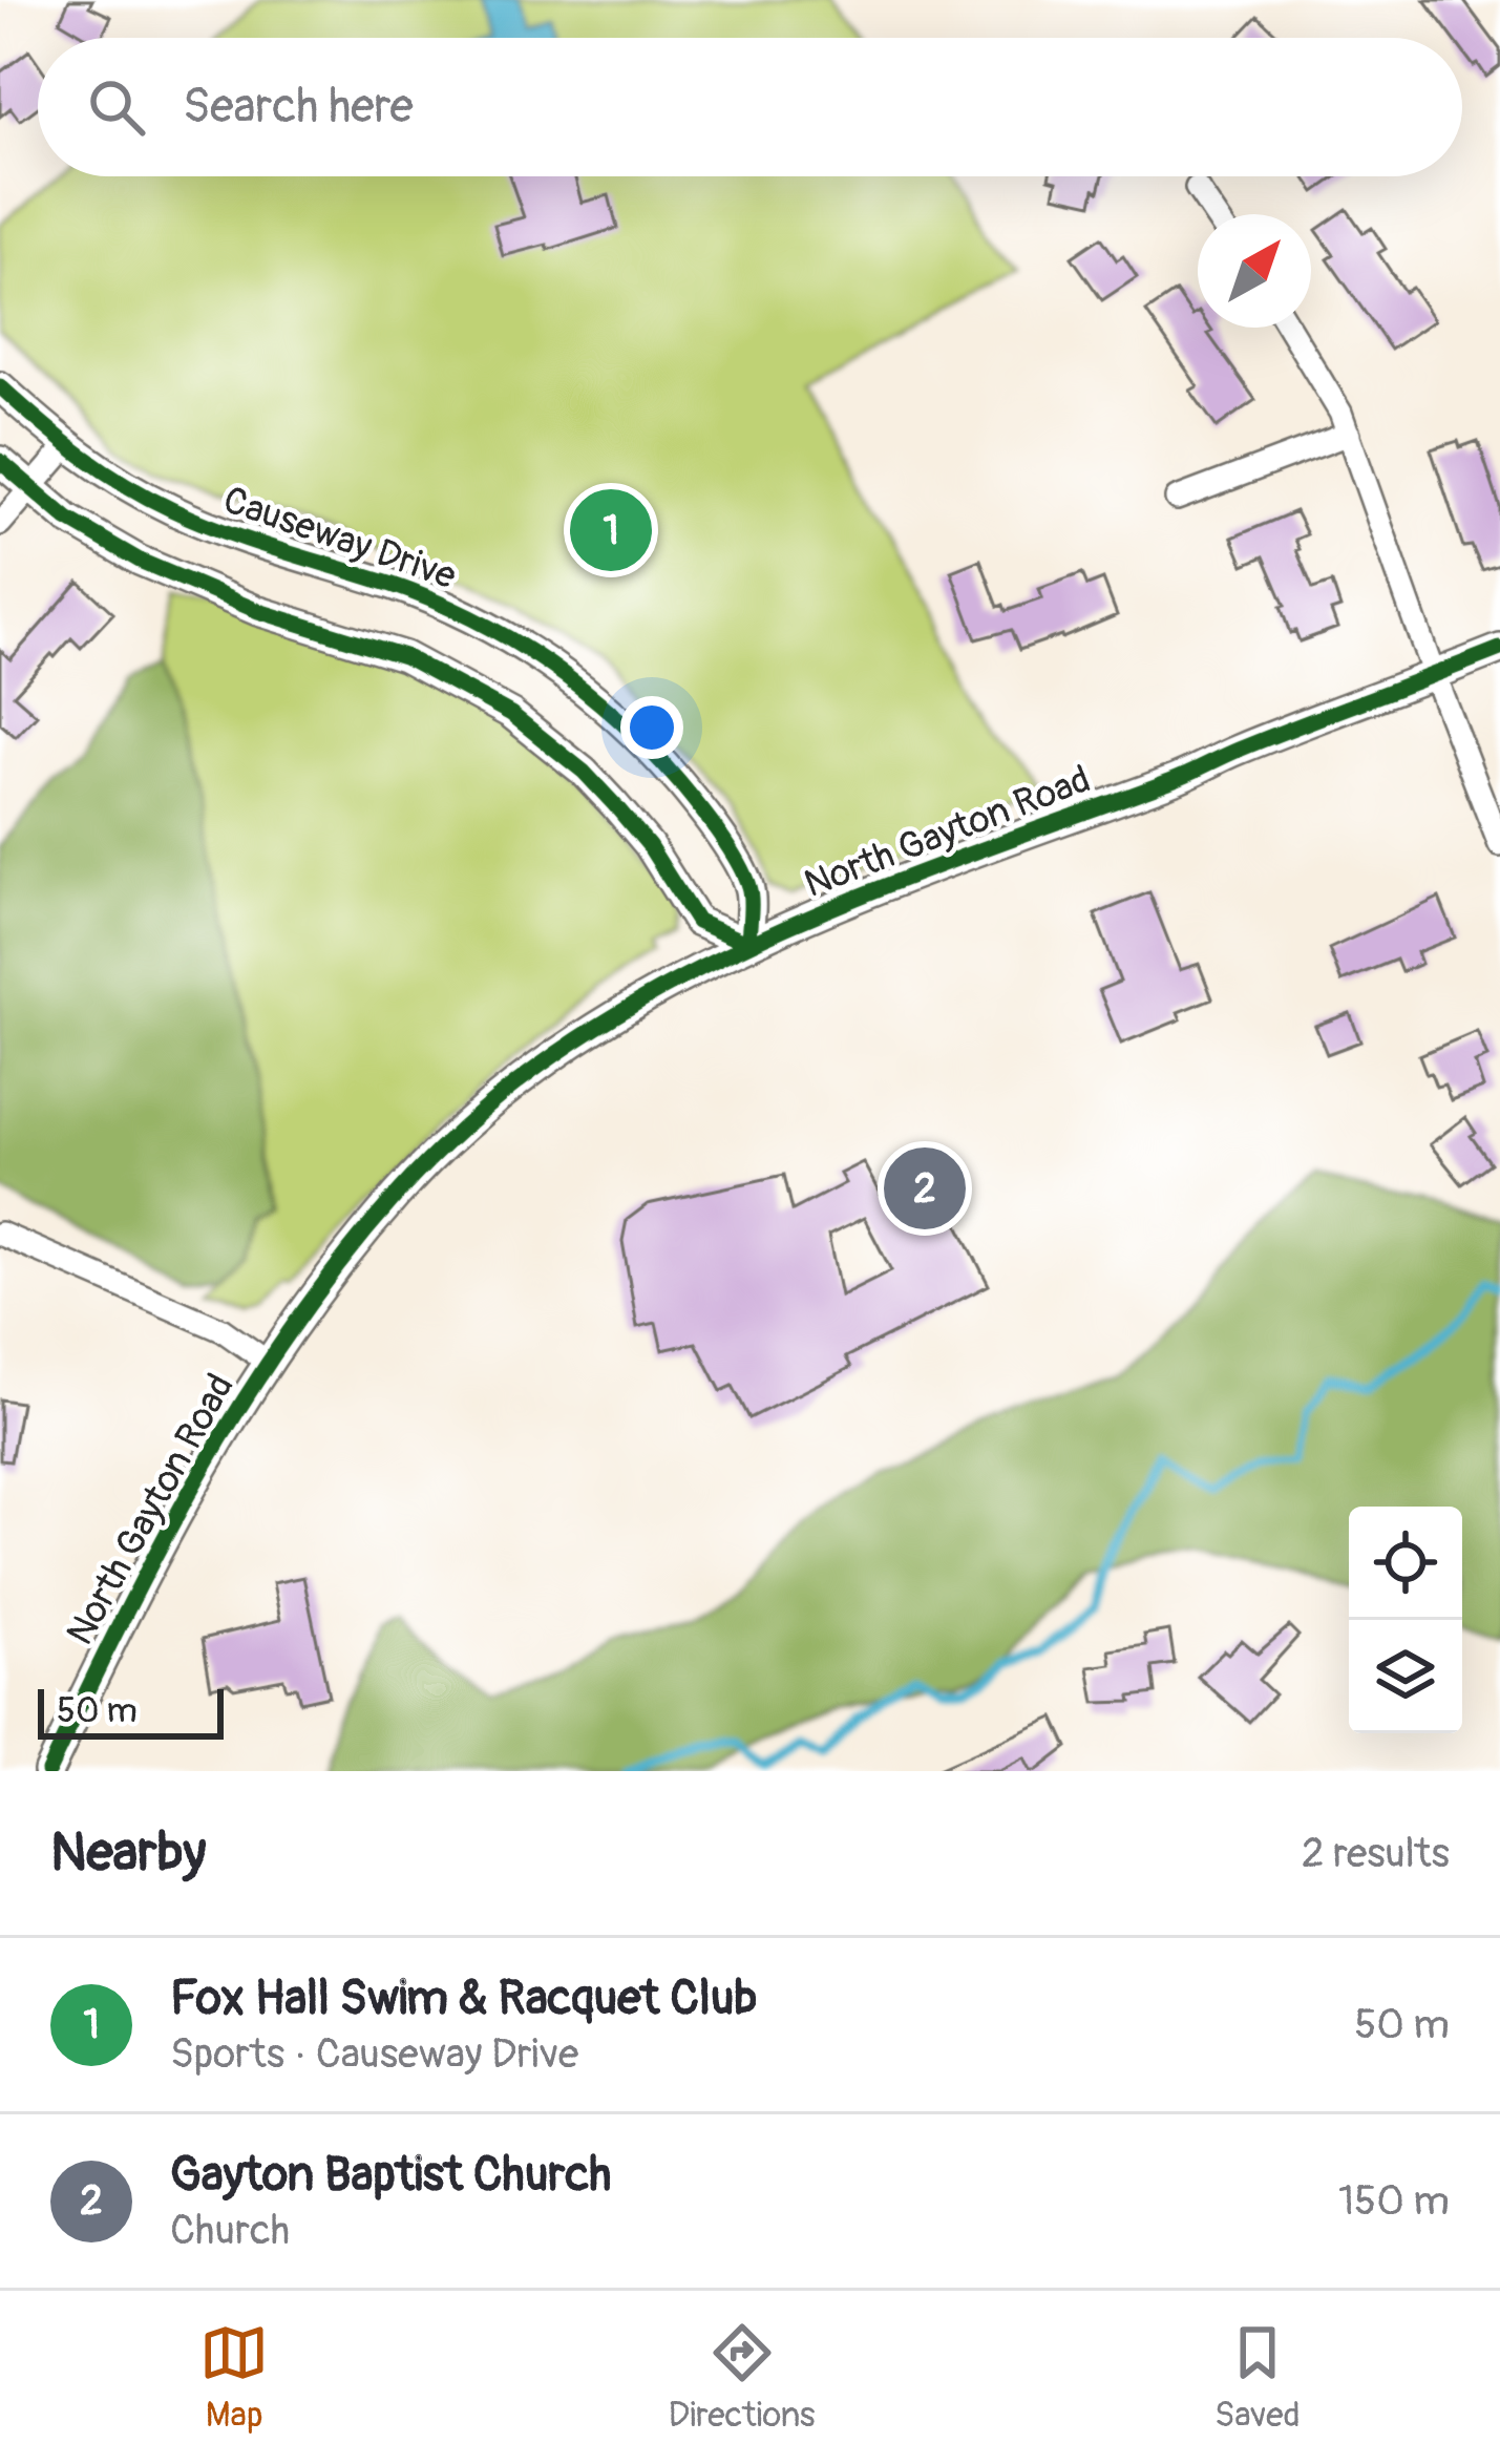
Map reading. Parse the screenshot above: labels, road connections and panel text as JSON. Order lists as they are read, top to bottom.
{
  "streets": {
    "street": ["Causeway Drive", "North Gayton Road"]
  },
  "crossings": [
    ["Causeway Drive", "North Gayton Road"]
  ],
  "scale_bar": "50 m",
  "north": "top right",
  "page": {
    "search": "Search here",
    "pins": ["1", "2"],
    "scale": "50 m",
    "heading": ["Nearby", "2 results"],
    "list": [
      {
        "mark": "1",
        "name": "Fox Hall Swim & Racquet Club",
        "note": "Sports · Causeway Drive",
        "value": "50 m"
      },
      {
        "mark": "2",
        "name": "Gayton Baptist Church",
        "note": "Church",
        "value": "150 m"
      }
    ],
    "nav": ["Map", "Directions", "Saved"]
  }
}
